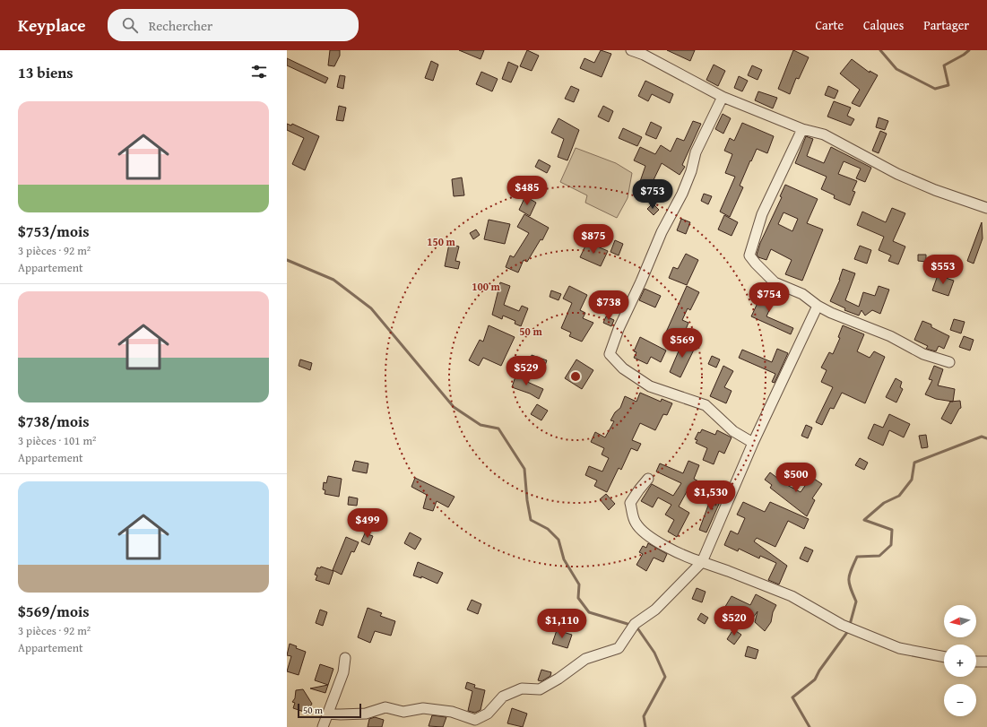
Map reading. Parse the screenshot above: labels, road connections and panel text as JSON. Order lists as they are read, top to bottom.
{
  "scale_bar": "50 m",
  "north": "left",
  "page": {
    "header": "Keyplace",
    "search": "Rechercher",
    "nav": ["Carte", "Calques", "Partager"],
    "heading": "13 biens",
    "list": [
      {
        "name": "$753/mois",
        "note": "3 pièces · 92 m² · Appartement"
      },
      {
        "name": "$738/mois",
        "note": "3 pièces · 101 m² · Appartement"
      },
      {
        "name": "$569/mois",
        "note": "3 pièces · 92 m² · Appartement"
      }
    ],
    "price": [
      "$485",
      "$753",
      "$875",
      "$553",
      "$754",
      "$738",
      "$569",
      "$529",
      "$500",
      "$1,530",
      "$499",
      "$520",
      "$1,110"
    ],
    "map_buttons": ["+", "−"],
    "scale": "50 m"
  },
  "rings": ["150 m", "100 m", "50 m"]
}
